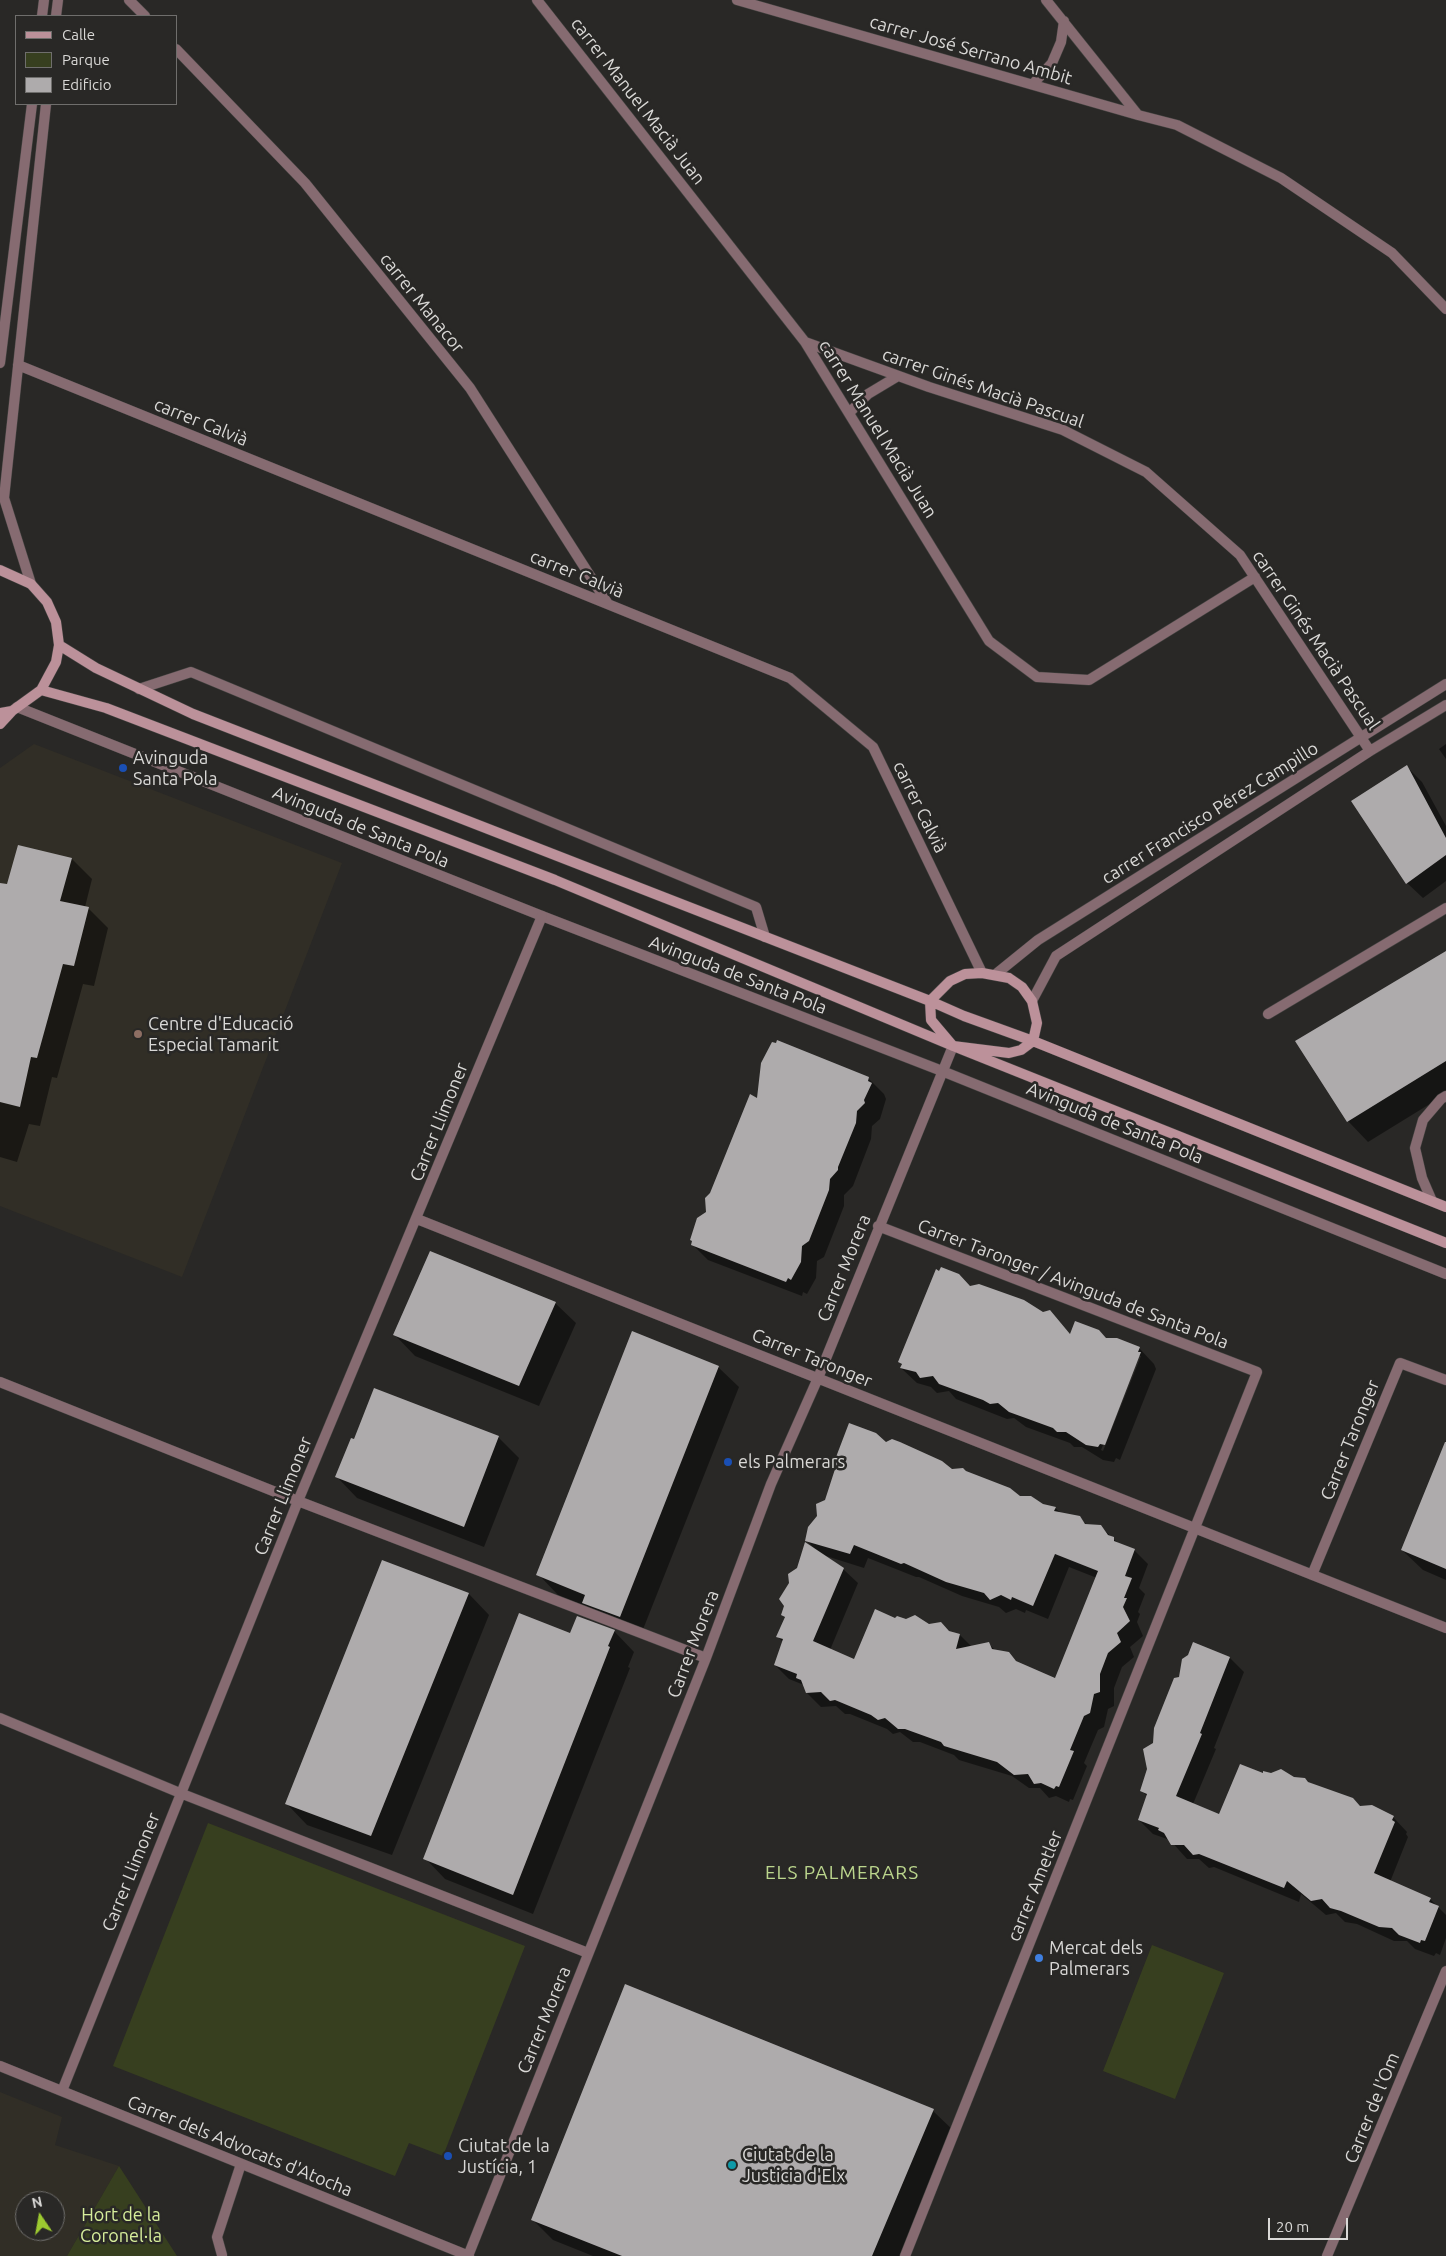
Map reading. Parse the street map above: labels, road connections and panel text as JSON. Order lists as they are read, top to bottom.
{
  "streets": {
    "main road": ["Avinguda de Santa Pola"],
    "street": [
      "carrer José Serrano Ambit",
      "carrer Manuel Macià Juan",
      "carrer Manacor",
      "carrer Ginés Macià Pascual",
      "carrer Calvià",
      "carrer Francisco Pérez Campillo",
      "Carrer Llimoner",
      "Carrer Morera",
      "Carrer Taronger / Avinguda de Santa Pola",
      "Carrer Taronger",
      "carrer Ametler",
      "Carrer de l'Om",
      "Carrer dels Advocats d'Atocha"
    ]
  },
  "crossings": [
    ["carrer Manuel Macià Juan", "carrer Ginés Macià Pascual"],
    ["carrer Manacor", "carrer Calvià"],
    ["carrer Ginés Macià Pascual", "carrer Francisco Pérez Campillo"],
    ["Avinguda de Santa Pola", "Carrer Llimoner"],
    ["Avinguda de Santa Pola", "Carrer Morera"],
    ["Carrer Llimoner", "Carrer Taronger"],
    ["Carrer Llimoner", "Carrer dels Advocats d'Atocha"],
    ["Carrer Morera", "Carrer Taronger / Avinguda de Santa Pola"],
    ["Carrer Morera", "Carrer Taronger"],
    ["Carrer Morera", "Carrer dels Advocats d'Atocha"],
    ["Carrer Taronger / Avinguda de Santa Pola", "Carrer Taronger"],
    ["Carrer Taronger / Avinguda de Santa Pola", "carrer Ametler"],
    ["Carrer Taronger", "carrer Ametler"]
  ],
  "districts": ["ELS PALMERARS"],
  "parks": ["Hort de la Coronel·la"],
  "places": [
    "Avinguda Santa Pola",
    "Centre d'Educació Especial Tamarit",
    "els Palmerars",
    "Mercat dels Palmerars",
    "Ciutat de la Justícia, 1",
    "Ciutat de la Justicia d'Elx"
  ],
  "legend": ["Calle", "Parque", "Edificio"],
  "scale_bar": "20 m",
  "north": "top"
}
